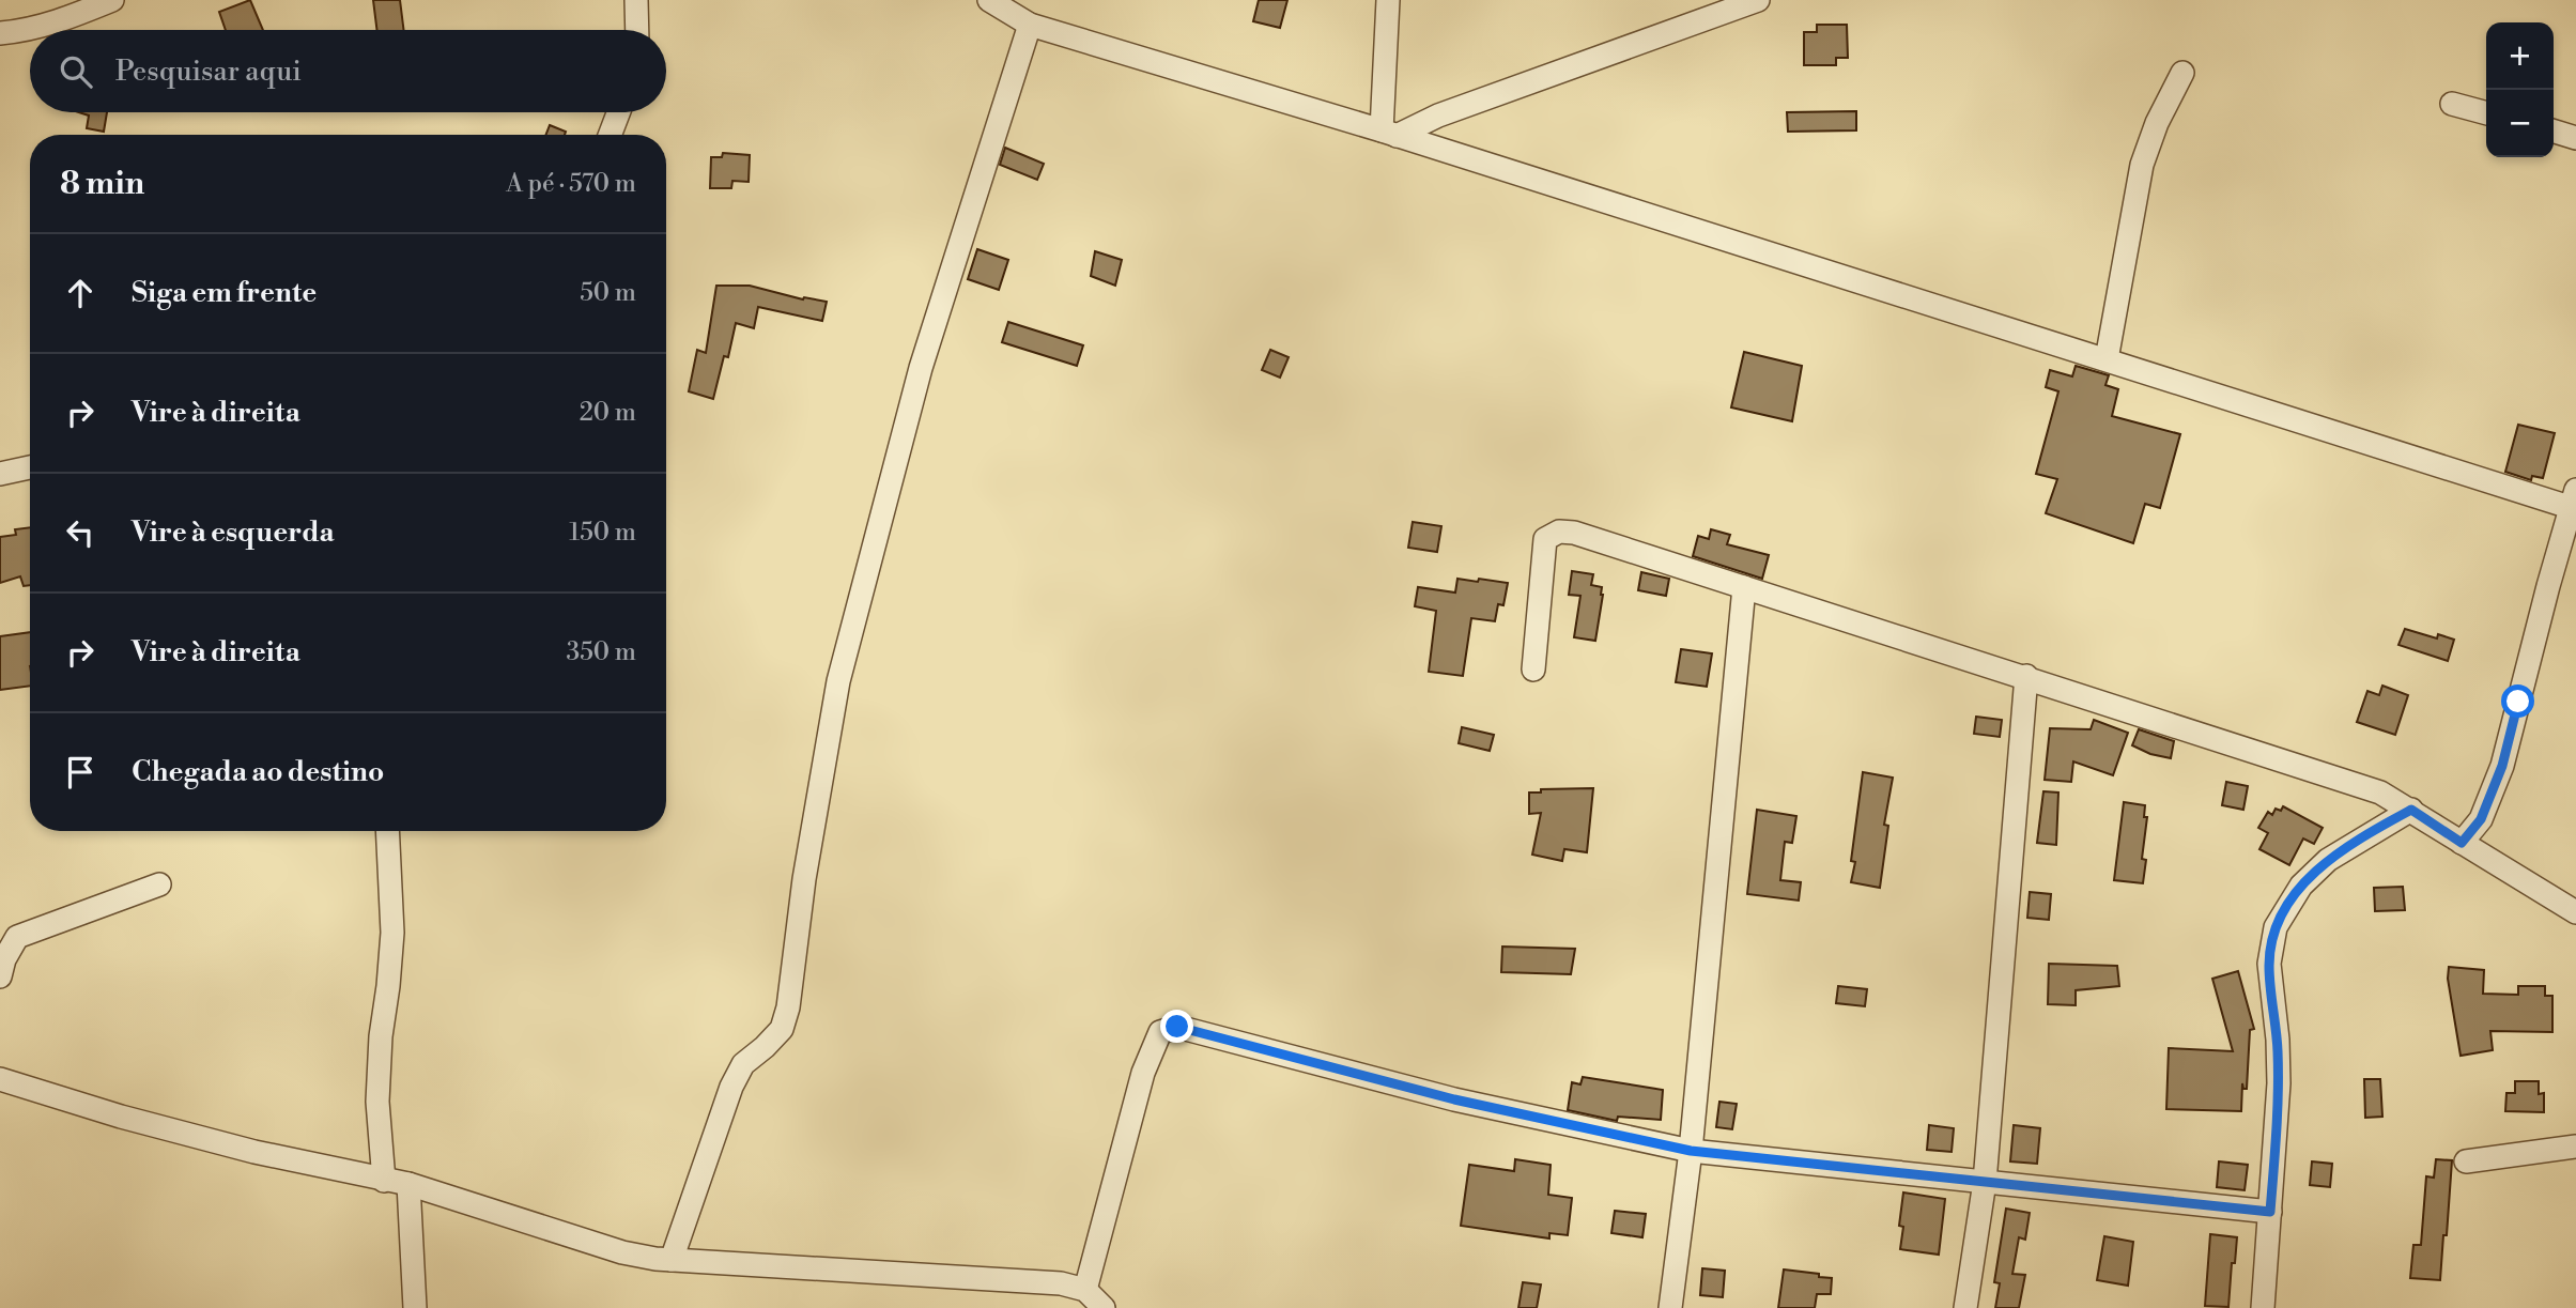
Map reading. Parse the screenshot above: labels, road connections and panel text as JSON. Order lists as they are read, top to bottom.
{
  "page": {
    "map_buttons": ["+", "−"],
    "search": "Pesquisar aqui",
    "heading": ["8 min", "A pé · 570 m"],
    "list": [
      ["Siga em frente", "50 m"],
      ["Vire à direita", "20 m"],
      ["Vire à esquerda", "150 m"],
      ["Vire à direita", "350 m"],
      "Chegada ao destino"
    ]
  }
}
